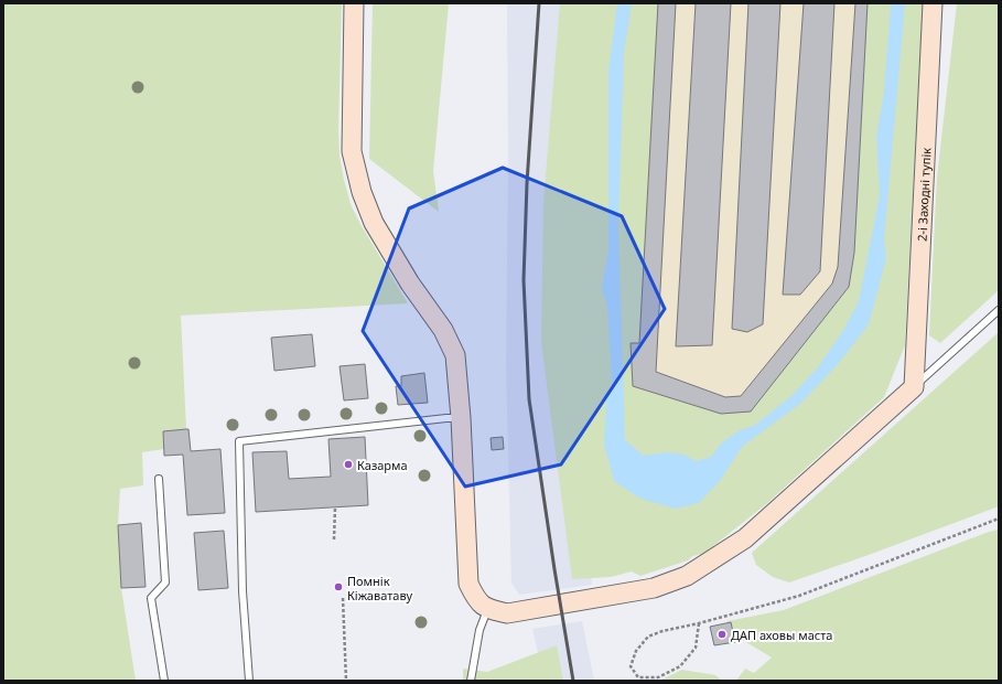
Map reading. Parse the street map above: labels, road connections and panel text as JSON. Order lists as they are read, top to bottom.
{
  "streets": {
    "main road": ["2-і Заходні тупік"]
  },
  "places": ["Казарма", "Помнік Кіжаватаву", "ДАП аховы маста"]
}
